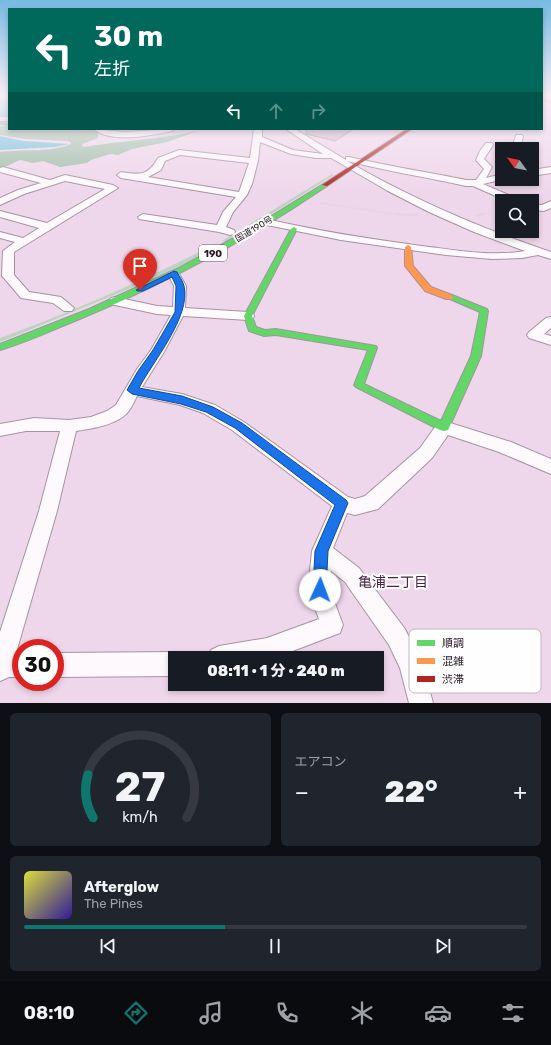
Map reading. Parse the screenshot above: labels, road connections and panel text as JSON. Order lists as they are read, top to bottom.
{
  "streets": {
    "main road": ["国道190号", "190"]
  },
  "districts": ["亀浦二丁目"],
  "legend": ["順調", "混雑", "渋滞"],
  "north": "top left",
  "page": {
    "turn": ["30 m", "左折"],
    "limit": "30",
    "trip": "08:11 · 1 分 · 240 m",
    "tile": "エアコン",
    "heat": ["−", "22°", "+"],
    "song": ["Afterglow", "The Pines"],
    "tabs": "08:10",
    "gauge": ["27", "km/h"]
  }
}
